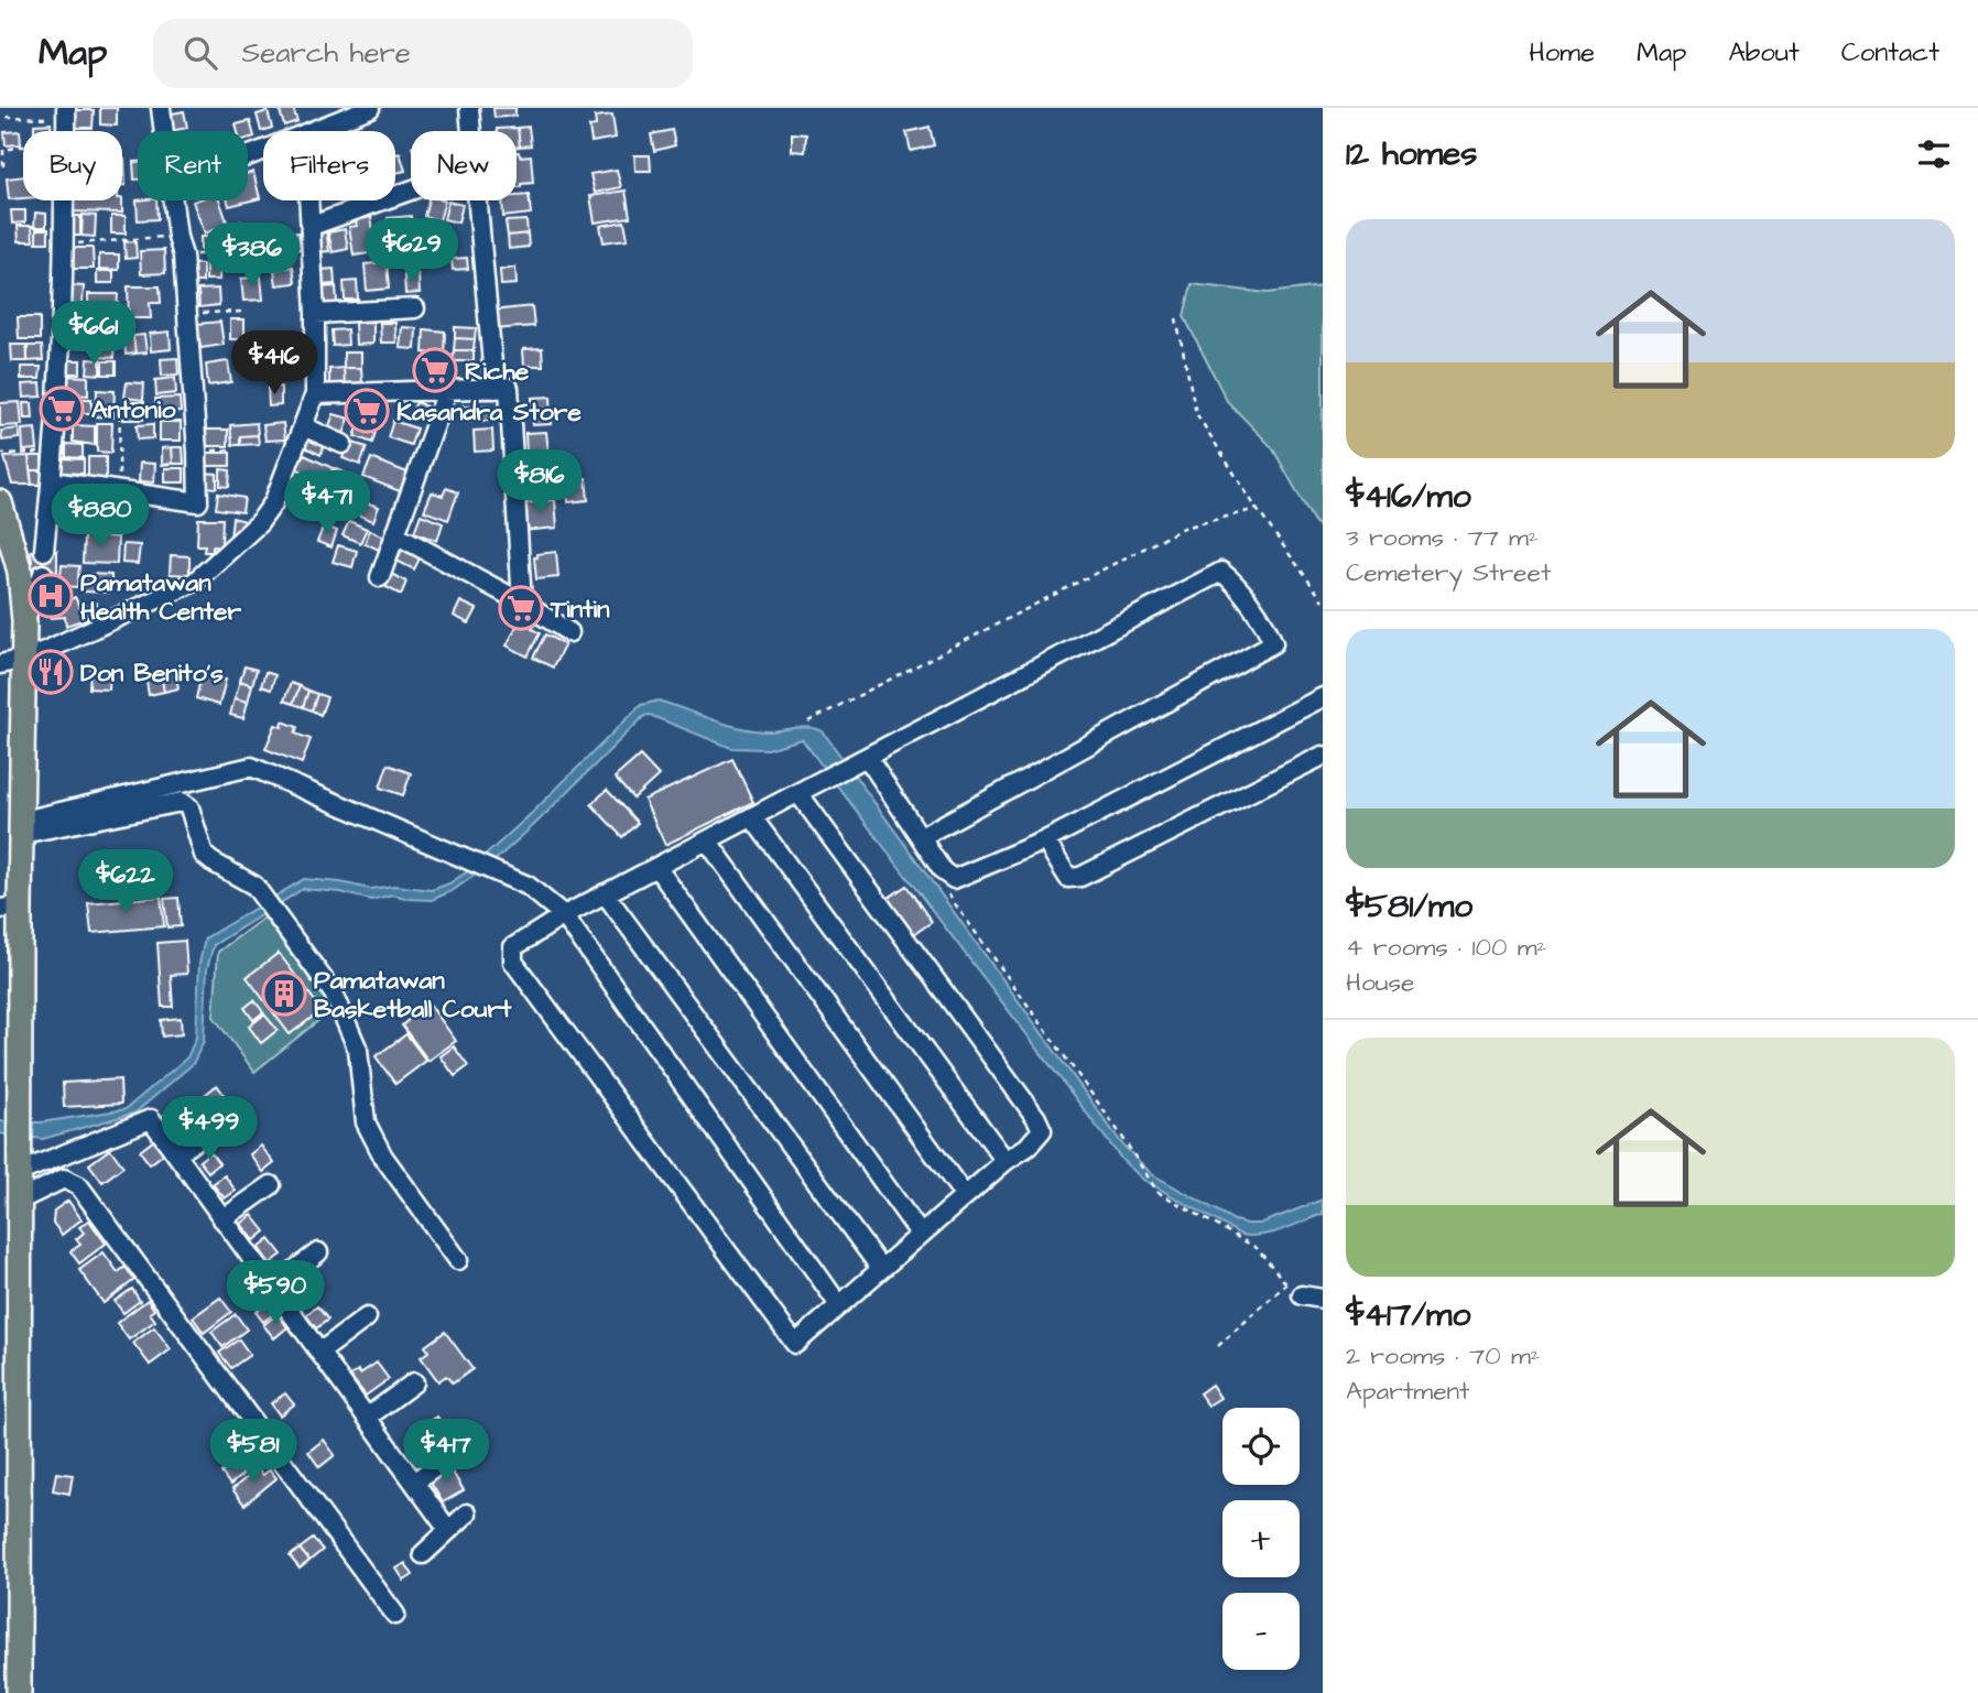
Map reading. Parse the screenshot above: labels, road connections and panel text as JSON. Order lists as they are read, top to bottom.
{
  "places": {
    "supermarket": [
      "Riche",
      "Antonio",
      "Kasandra Store",
      "Tintin"
    ],
    "hospital": ["Pamatawan Health Center"],
    "restaurant": ["Don Benito's"],
    "building": ["Pamatawan Basketball Court"]
  },
  "page": {
    "header": "Map",
    "search": "Search here",
    "nav": [
      "Home",
      "Map",
      "About",
      "Contact"
    ],
    "heading": "12 homes",
    "chip": [
      "Buy",
      "Rent",
      "Filters",
      "New"
    ],
    "list": [
      {
        "name": "$416/mo",
        "note": "3 rooms · 77 m² · Cemetery Street"
      },
      {
        "name": "$581/mo",
        "note": "4 rooms · 100 m² · House"
      },
      {
        "name": "$417/mo",
        "note": "2 rooms · 70 m² · Apartment"
      }
    ],
    "price": [
      "$629",
      "$386",
      "$661",
      "$416",
      "$816",
      "$471",
      "$880",
      "$622",
      "$499",
      "$590",
      "$581",
      "$417"
    ],
    "map_buttons": ["+", "−"]
  }
}
